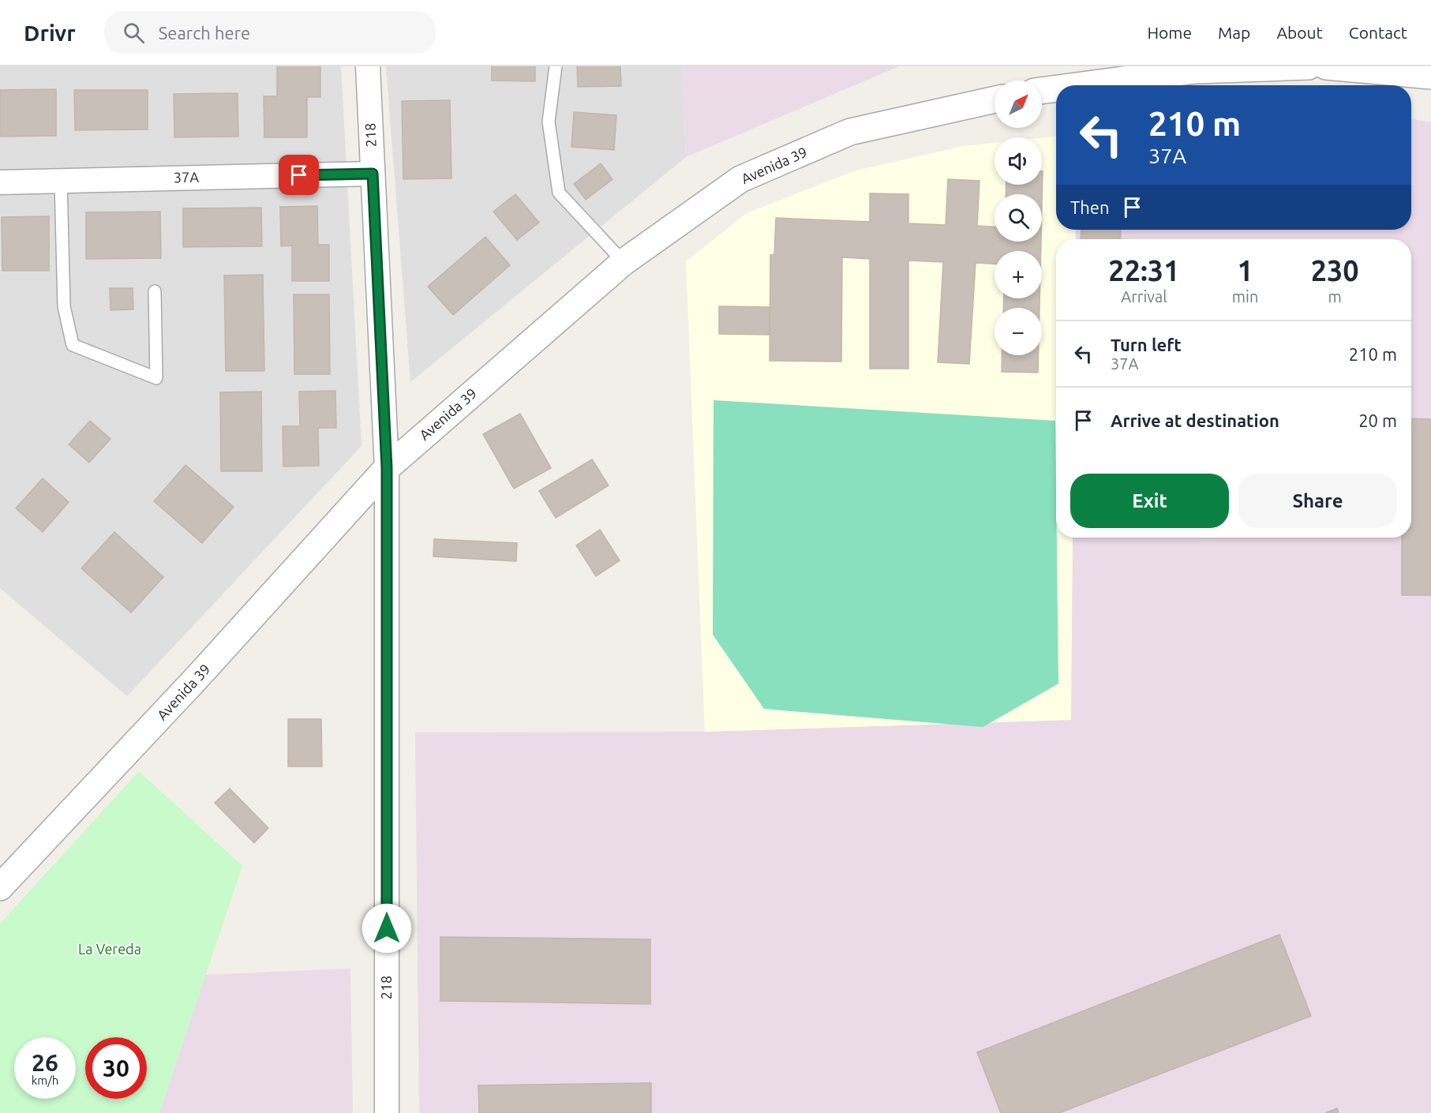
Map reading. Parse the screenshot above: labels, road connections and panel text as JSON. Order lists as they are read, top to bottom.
{
  "streets": {
    "street": ["218", "Avenida 39", "37A"]
  },
  "crossings": [
    ["218", "Avenida 39"],
    ["218", "37A"]
  ],
  "parks": ["La Vereda"],
  "north": "top right",
  "page": {
    "header": "Drivr",
    "search": "Search here",
    "nav": [
      "Home",
      "Map",
      "About",
      "Contact"
    ],
    "map_buttons": ["+", "−"],
    "turn": ["210 m", "37A"],
    "then": "Then",
    "eta": [
      "22:31",
      "Arrival",
      "1",
      "min",
      "230",
      "m"
    ],
    "list": [
      {
        "name": "Turn left",
        "note": "37A",
        "value": "210 m"
      },
      {
        "name": "Arrive at destination",
        "value": "20 m"
      }
    ],
    "buttons": ["Exit", "Share"],
    "speed": "26 km/h",
    "limit": "30"
  }
}
